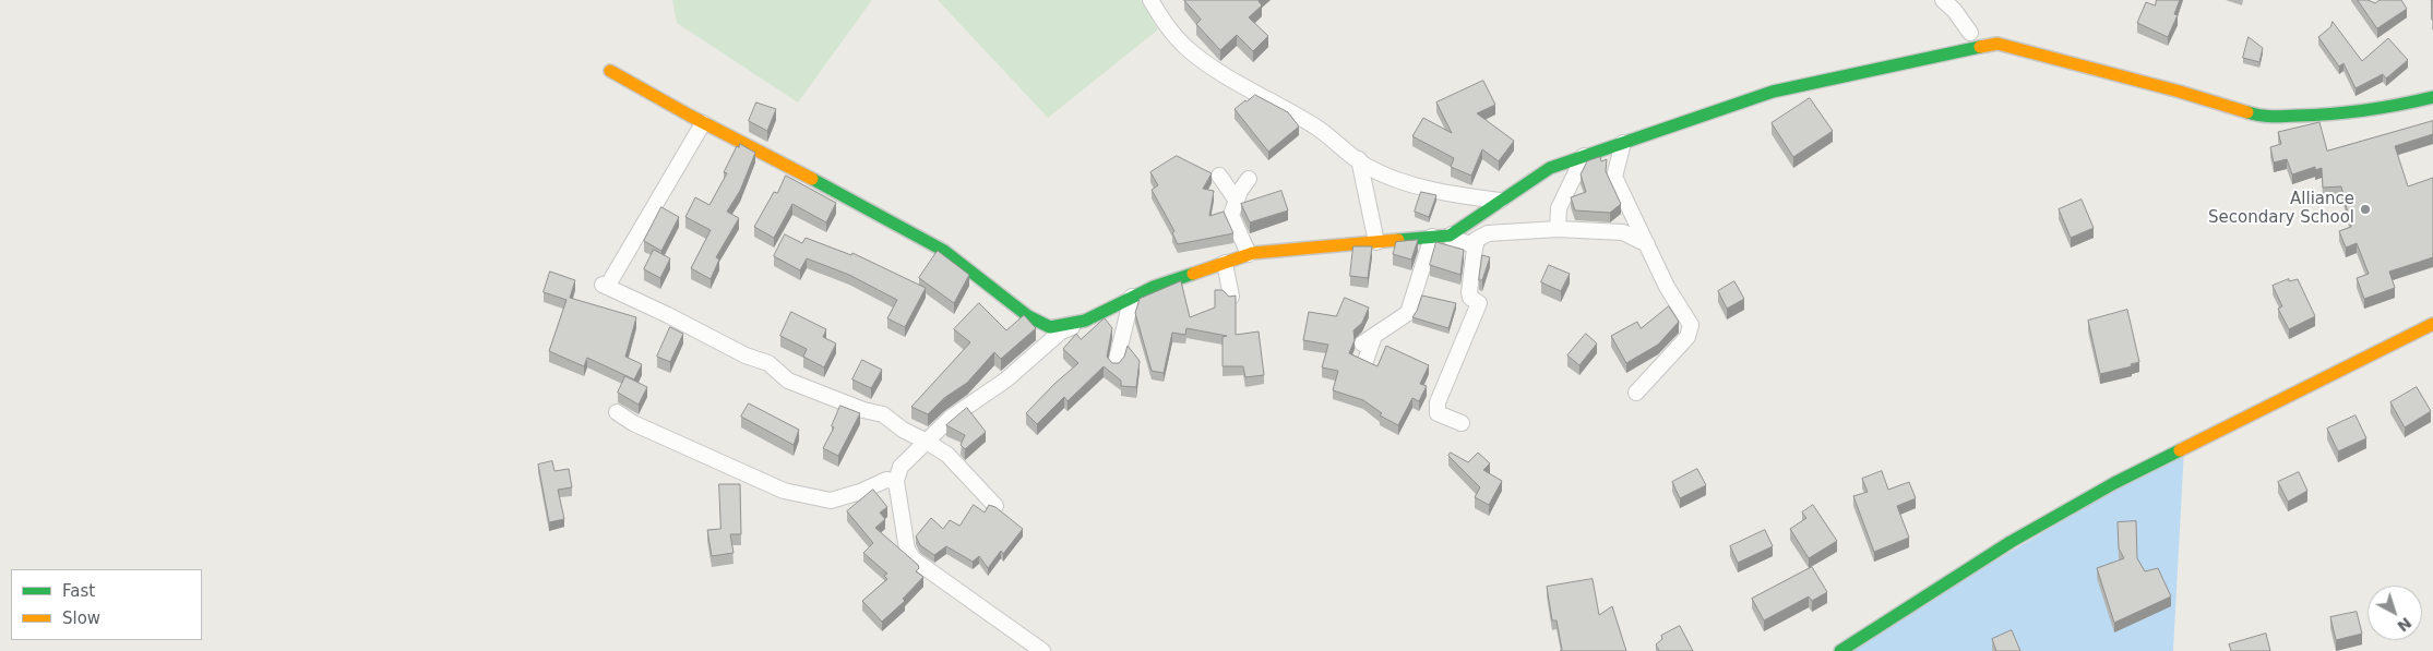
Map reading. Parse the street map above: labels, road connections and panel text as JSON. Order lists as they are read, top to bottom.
{
  "places": ["Alliance Secondary School"],
  "legend": ["Fast", "Slow"],
  "north": "bottom right"
}
